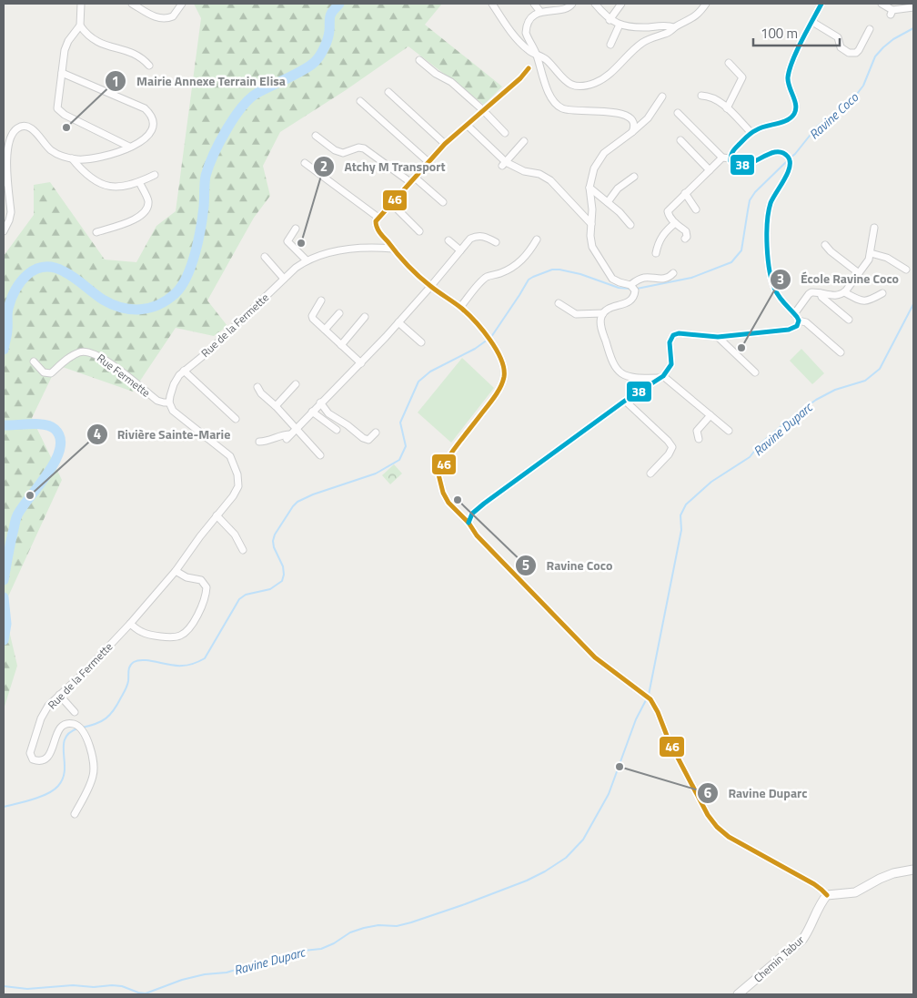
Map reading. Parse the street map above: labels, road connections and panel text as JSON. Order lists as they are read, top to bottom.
{
  "streets": {
    "street": ["Rue de la Fermette", "Rue Fermette", "Chemin Tabur"]
  },
  "crossings": [
    ["Rue de la Fermette", "Rue Fermette"]
  ],
  "water": ["Ravine Coco", "Ravine Duparc"],
  "places": [
    "Mairie Annexe Terrain Elisa",
    "Atchy M Transport",
    "École Ravine Coco",
    "Rivière Sainte-Marie",
    "Ravine Coco",
    "Ravine Duparc"
  ],
  "lines": ["transit line 38", "transit line 46"],
  "scale_bar": "100 m"
}
